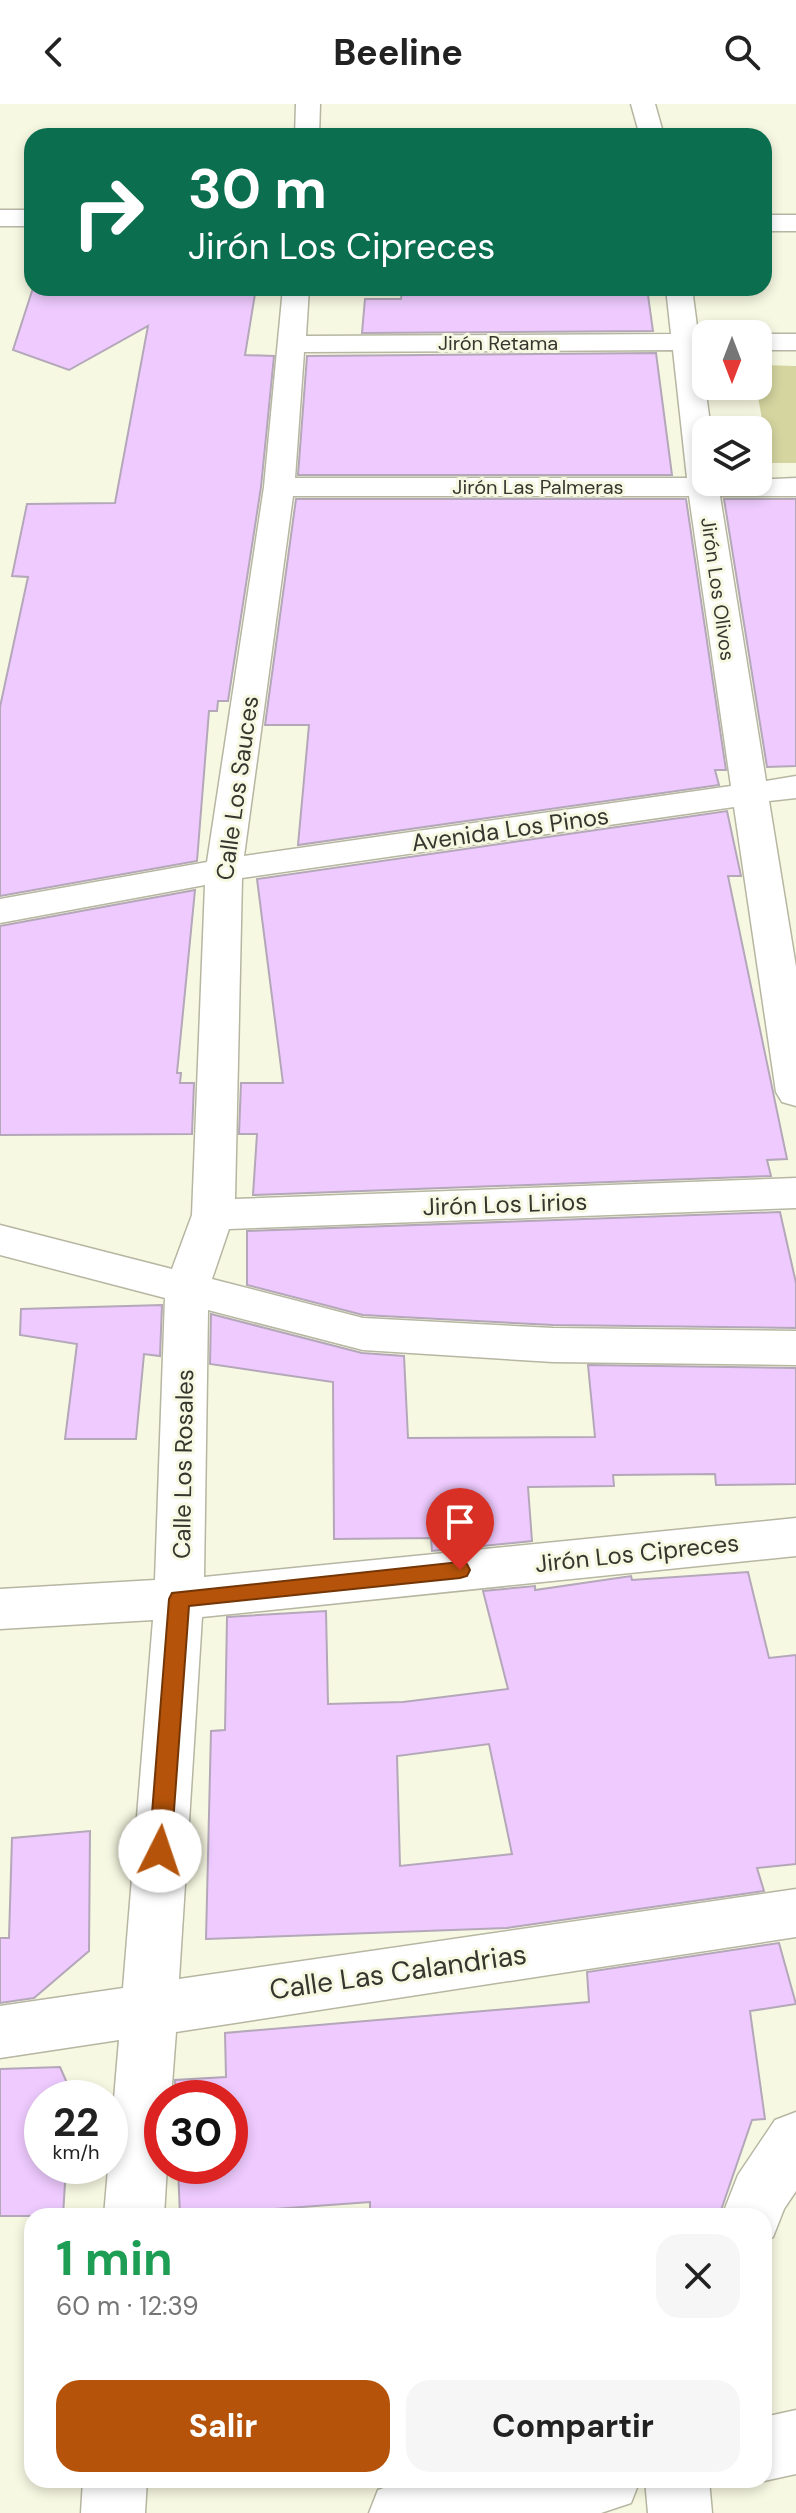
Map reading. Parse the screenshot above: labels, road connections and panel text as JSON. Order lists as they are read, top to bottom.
{
  "streets": {
    "street": [
      "Jirón Retama",
      "Jirón Las Palmeras",
      "Jirón Los Olivos",
      "Calle Los Sauces",
      "Avenida Los Pinos",
      "Jirón Los Lirios",
      "Calle Los Rosales",
      "Jirón Los Cipreces",
      "Calle Las Calandrias"
    ]
  },
  "crossings": [
    ["Jirón Retama", "Calle Los Sauces"],
    ["Jirón Las Palmeras", "Calle Los Sauces"],
    ["Jirón Los Olivos", "Avenida Los Pinos"],
    ["Calle Los Sauces", "Avenida Los Pinos"],
    ["Calle Los Sauces", "Jirón Los Lirios"],
    ["Calle Los Sauces", "Calle Los Rosales"],
    ["Calle Los Rosales", "Jirón Los Cipreces"],
    ["Calle Los Rosales", "Calle Las Calandrias"]
  ],
  "north": "bottom",
  "page": {
    "header": "Beeline",
    "turn": ["30 m", "Jirón Los Cipreces"],
    "speed": "22 km/h",
    "limit": "30",
    "heading": ["1 min", "60 m · 12:39"],
    "buttons": ["Salir", "Compartir"]
  }
}
